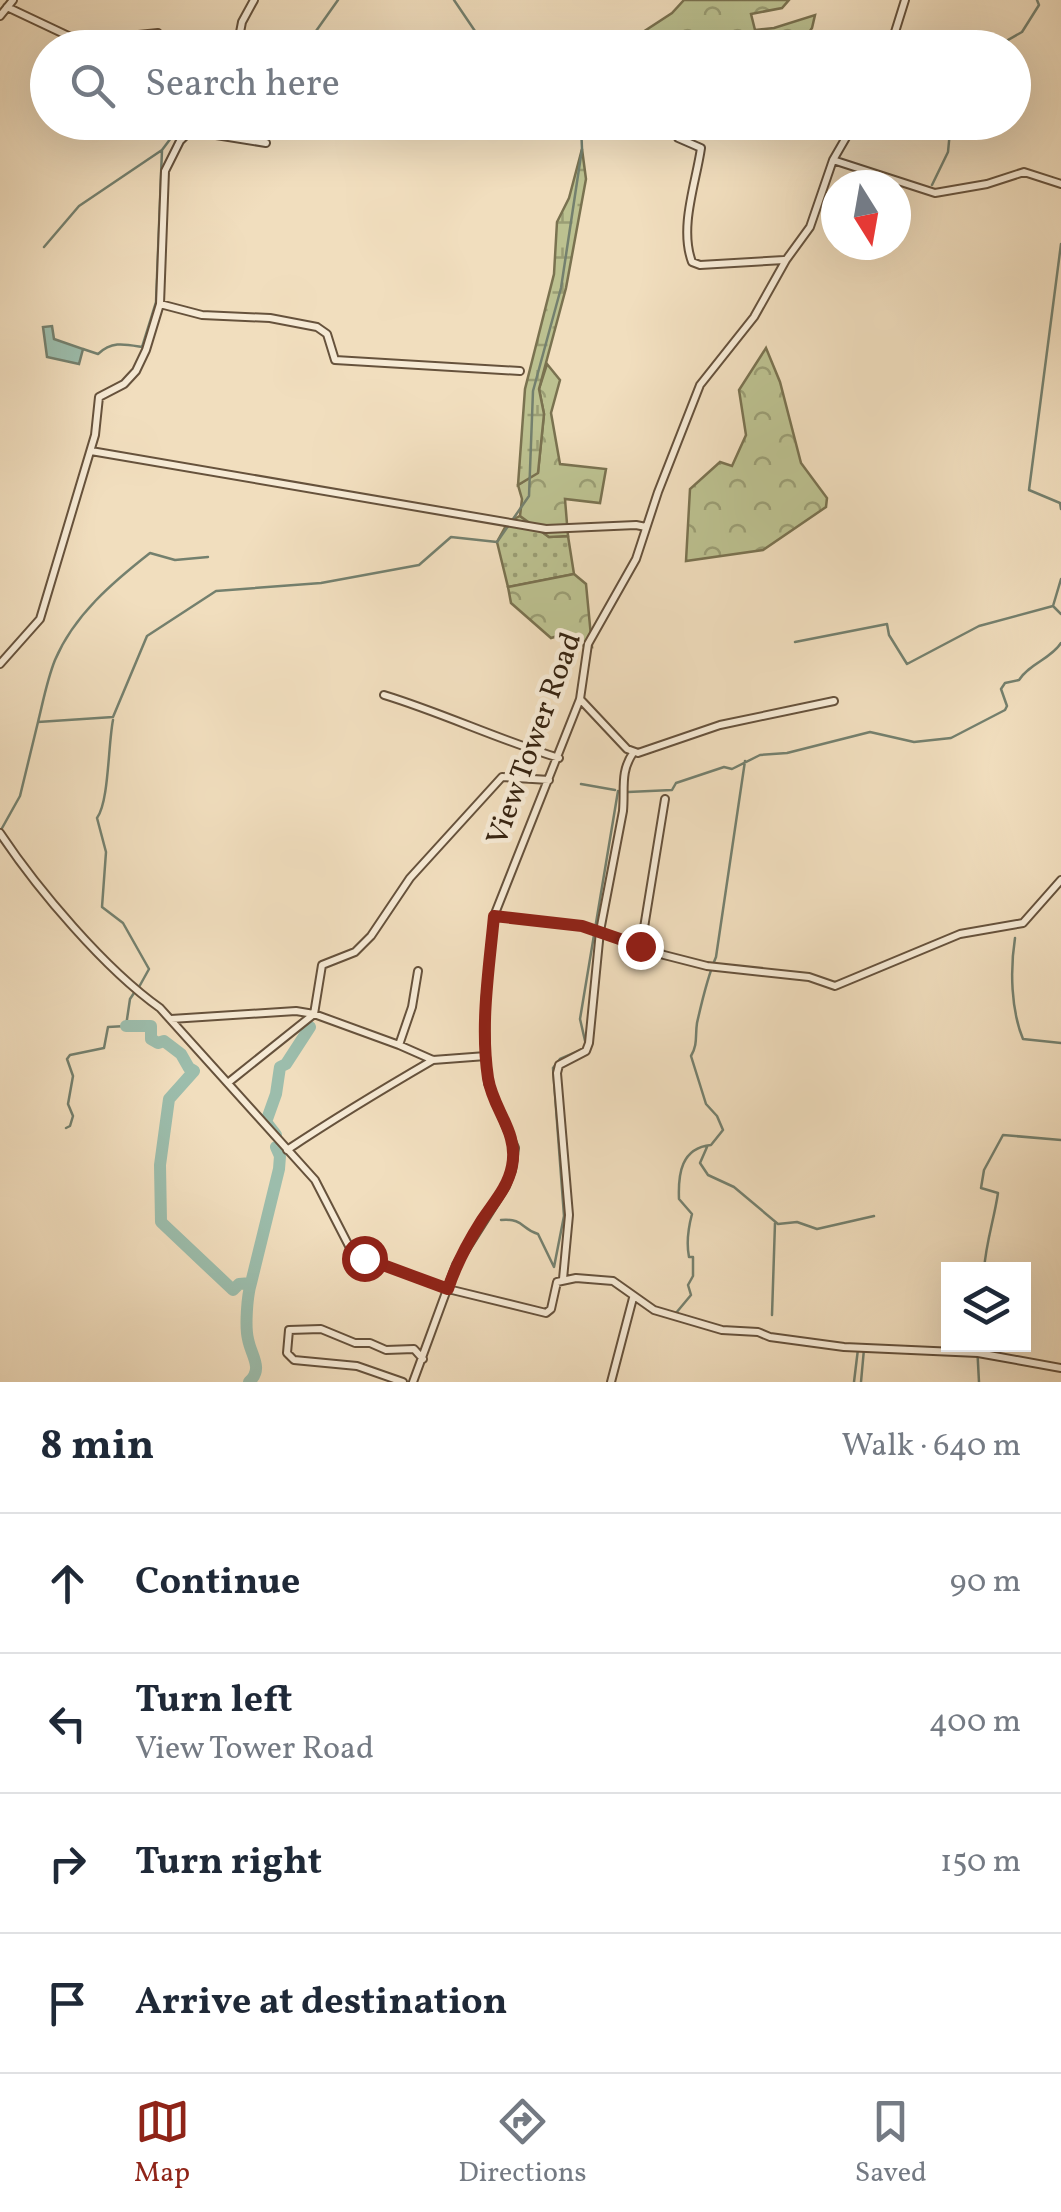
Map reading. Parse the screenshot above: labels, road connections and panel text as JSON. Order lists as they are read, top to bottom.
{
  "streets": {
    "street": ["View Tower Road"]
  },
  "north": "bottom",
  "page": {
    "search": "Search here",
    "heading": ["8 min", "Walk · 640 m"],
    "list": [
      ["Continue", "90 m"],
      ["Turn left", "View Tower Road", "400 m"],
      ["Turn right", "150 m"],
      "Arrive at destination"
    ],
    "nav": ["Map", "Directions", "Saved"]
  }
}
